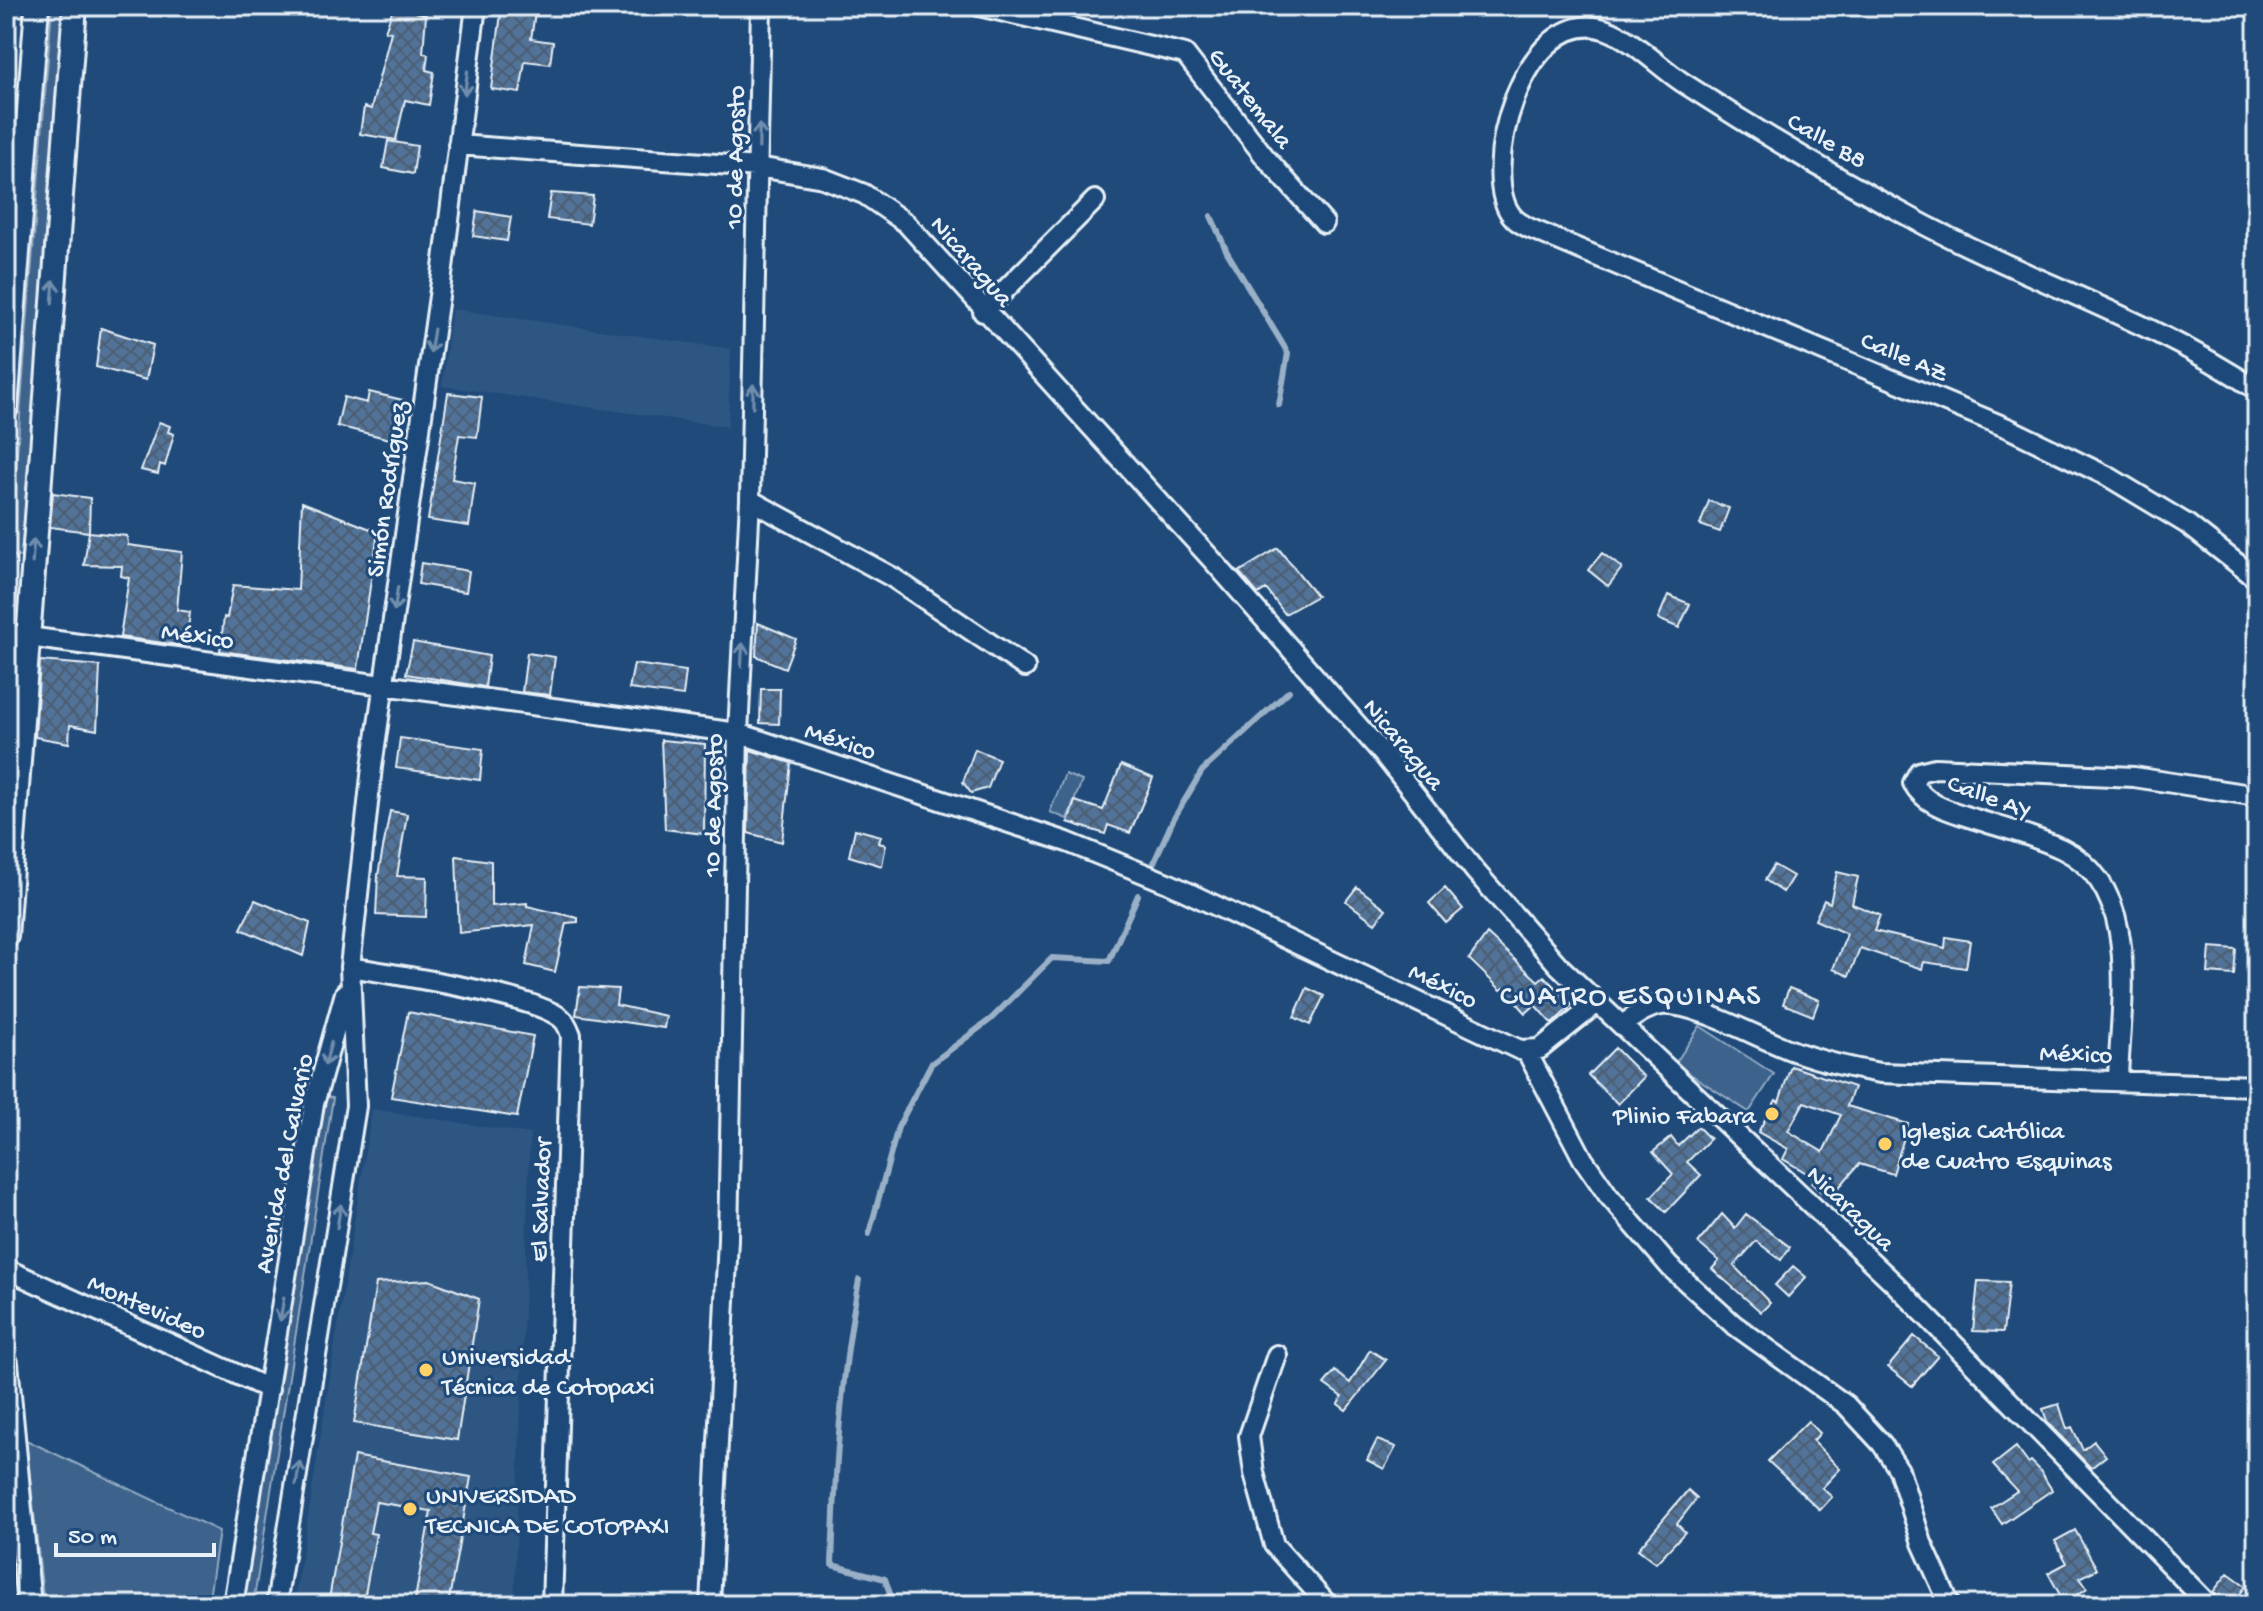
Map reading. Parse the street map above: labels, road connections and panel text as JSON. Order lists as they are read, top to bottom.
{
  "streets": {
    "street": [
      "Guatemala",
      "Calle B8",
      "10 de Agosto",
      "Nicaragua",
      "Calle AZ",
      "Simón Rodríguez",
      "México",
      "Calle AY",
      "Avenida del Calvario",
      "El Salvador",
      "Montevideo"
    ]
  },
  "crossings": [
    ["Calle B8", "Calle AZ"],
    ["10 de Agosto", "Nicaragua"],
    ["10 de Agosto", "México"],
    ["Nicaragua", "Simón Rodríguez"],
    ["Nicaragua", "México"],
    ["Simón Rodríguez", "México"],
    ["Simón Rodríguez", "Avenida del Calvario"],
    ["Simón Rodríguez", "El Salvador"],
    ["México", "Calle AY"],
    ["Avenida del Calvario", "El Salvador"],
    ["Avenida del Calvario", "Montevideo"]
  ],
  "one_way": ["10 de Agosto", "Simón Rodríguez"],
  "districts": ["CUATRO ESQUINAS"],
  "places": [
    "Plinio Fabara",
    "Iglesia Católica de Cuatro Esquinas",
    "Universidad Técnica de Cotopaxi",
    "UNIVERSIDAD TECNICA DE COTOPAXI"
  ],
  "scale_bar": "50 m"
}
